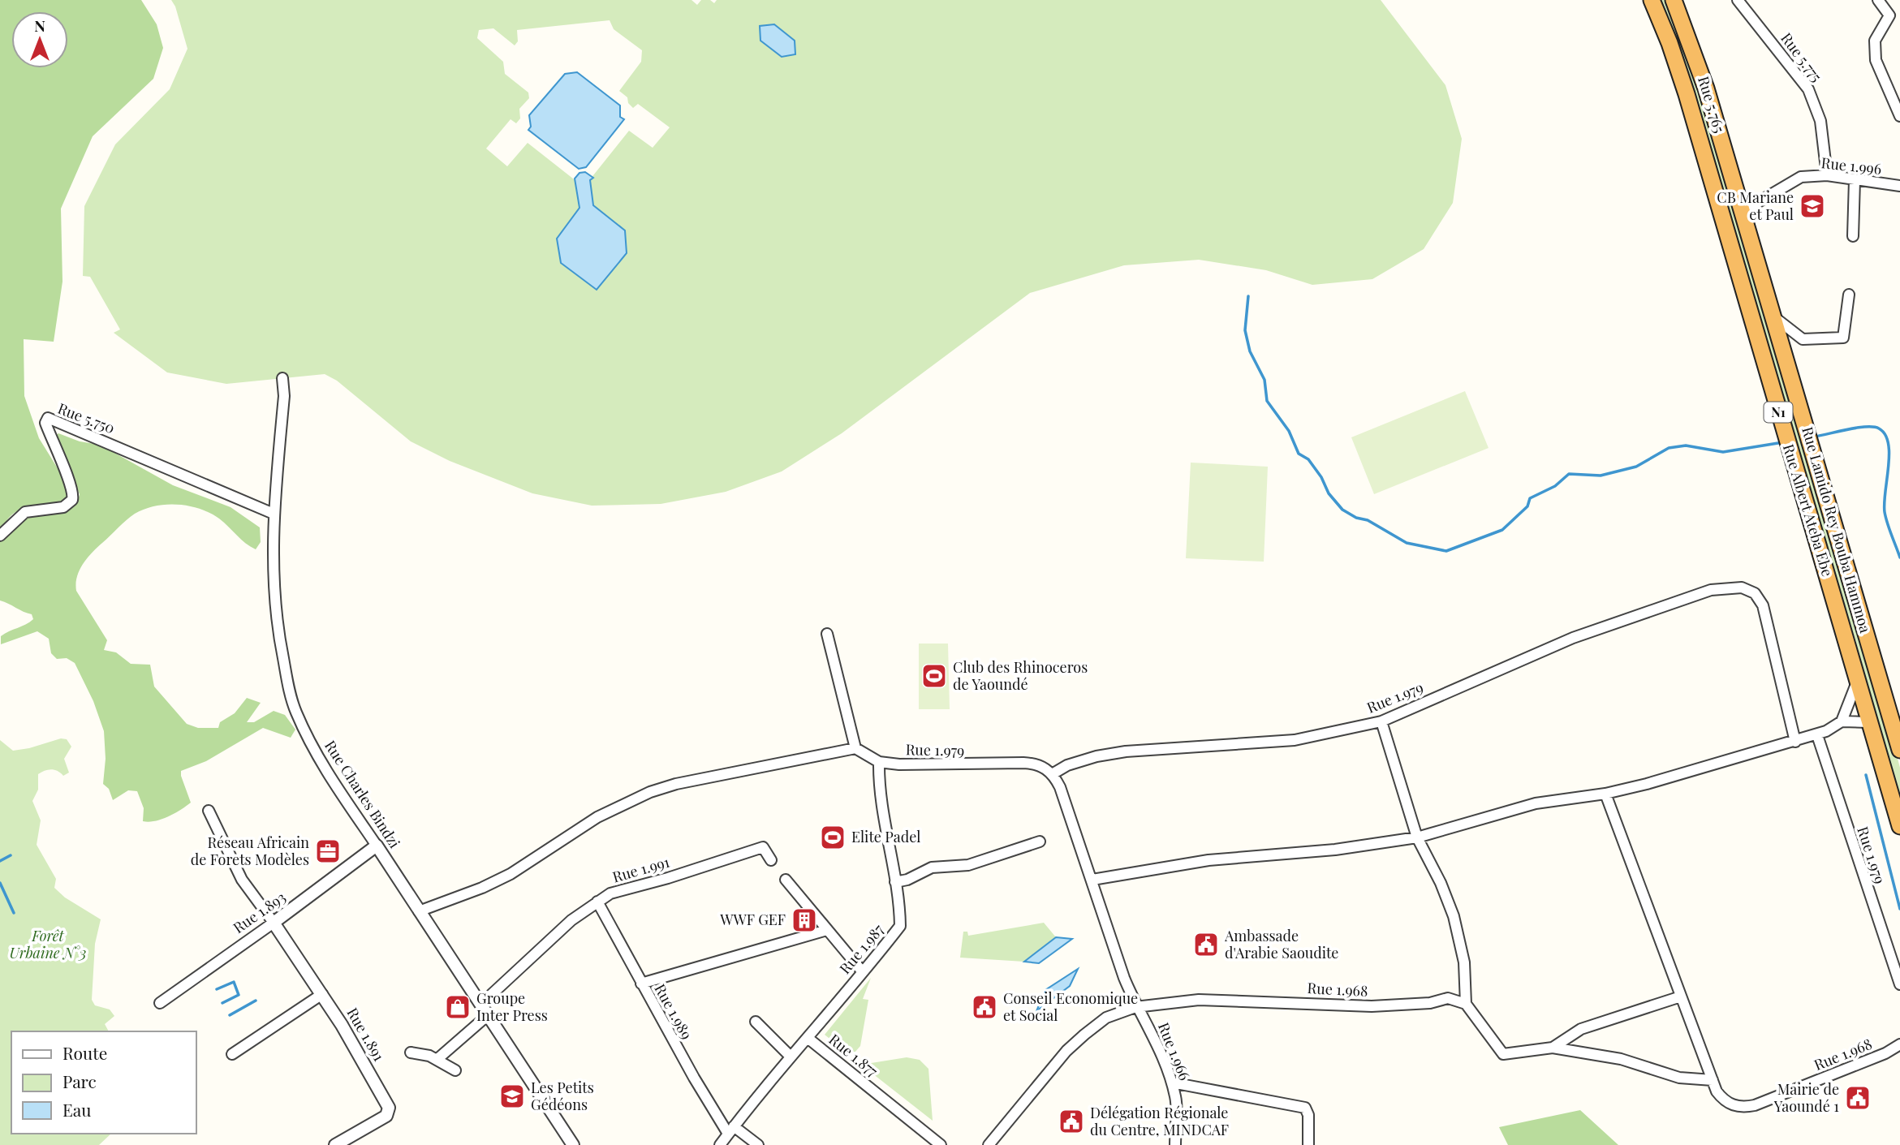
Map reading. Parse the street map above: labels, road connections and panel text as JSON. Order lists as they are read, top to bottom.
{
  "streets": {
    "highway": [
      "Rue 5.765",
      "N1",
      "Rue Albert Ateba Ebe",
      "Rue Lamido Rey Bouba Hammoa"
    ],
    "street": [
      "Rue 5.775",
      "Rue 1.996",
      "Rue 5.750",
      "Rue 1.979",
      "Rue Charles Bindzi",
      "Rue 1.991",
      "Rue 1.893",
      "Rue 1.987",
      "Rue 1.968",
      "Rue 1.989",
      "Rue 1.891",
      "Rue 1.966",
      "Rue 1.877"
    ]
  },
  "crossings": [
    ["Rue 5.775", "Rue 1.996"],
    ["Rue 5.765", "Rue 1.996"],
    ["Rue 5.765", "Rue Lamido Rey Bouba Hammoa"],
    ["Rue 1.996", "Rue Lamido Rey Bouba Hammoa"],
    ["Rue 5.750", "Rue Charles Bindzi"],
    ["Rue 1.979", "Rue 1.987"],
    ["Rue 1.979", "Rue 1.966"],
    ["Rue Charles Bindzi", "Rue 1.991"],
    ["Rue Charles Bindzi", "Rue 1.893"],
    ["Rue 1.991", "Rue 1.989"],
    ["Rue 1.893", "Rue 1.891"],
    ["Rue 1.987", "Rue 1.877"],
    ["Rue 1.968", "Rue 1.966"],
    ["Rue 1.989", "Rue 1.877"]
  ],
  "parks": ["Forêt Urbaine N°3"],
  "places": {
    "school or university": ["CB Mariane et Paul", "Les Petits Gédéons"],
    "sports": ["Club des Rhinoceros de Yaoundé", "Elite Padel"],
    "office": ["Réseau Africain de Forets Modèles"],
    "building": ["WWF GEF"],
    "public building": [
      "Ambassade d'Arabie Saoudite",
      "Conseil Economique et Social",
      "Mairie de Yaoundé 1",
      "Délégation Régionale du Centre, MINDCAF"
    ],
    "shop": ["Groupe Inter Press"]
  },
  "legend": ["Route", "Parc", "Eau"],
  "north": "top"
}
